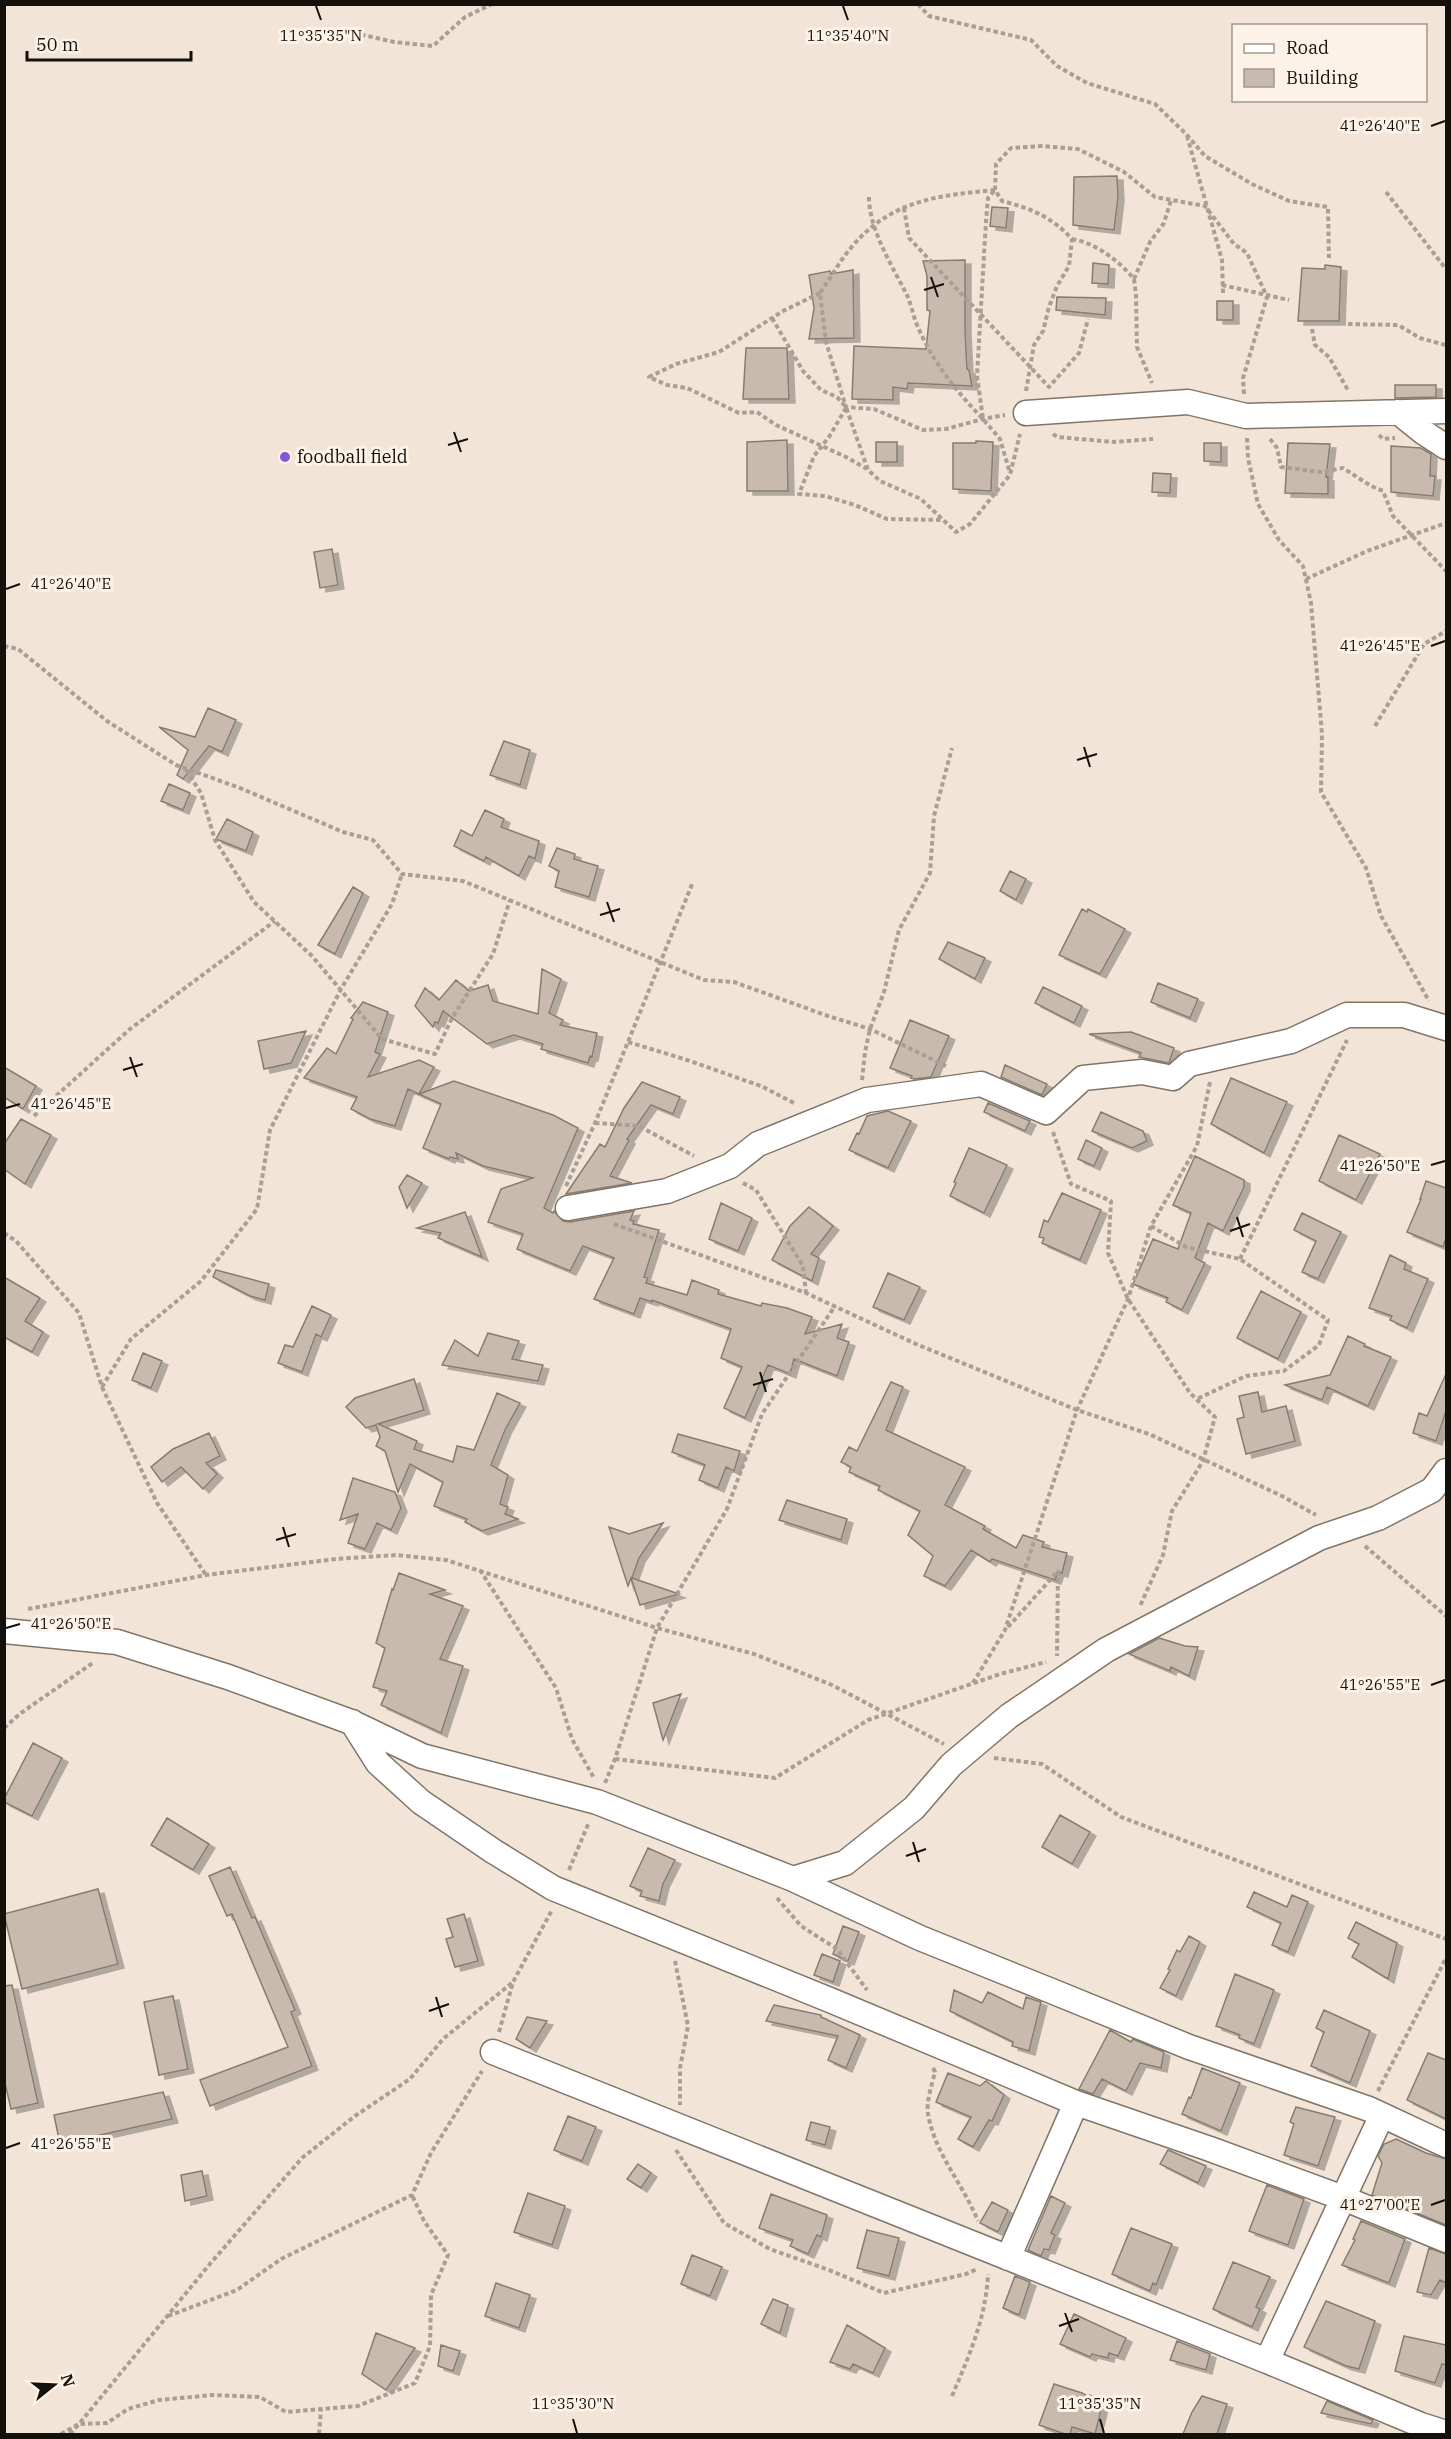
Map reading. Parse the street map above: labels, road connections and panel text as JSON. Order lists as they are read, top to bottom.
{
  "places": ["foodball field"],
  "legend": ["Road", "Building"],
  "scale_bar": "50 m",
  "north": "right",
  "coordinates": [
    "11°35'35\"N",
    "11°35'40\"N",
    "41°26'40\"E",
    "41°26'45\"E",
    "41°26'50\"E",
    "41°26'55\"E",
    "41°27'00\"E",
    "11°35'30\"N"
  ]
}
